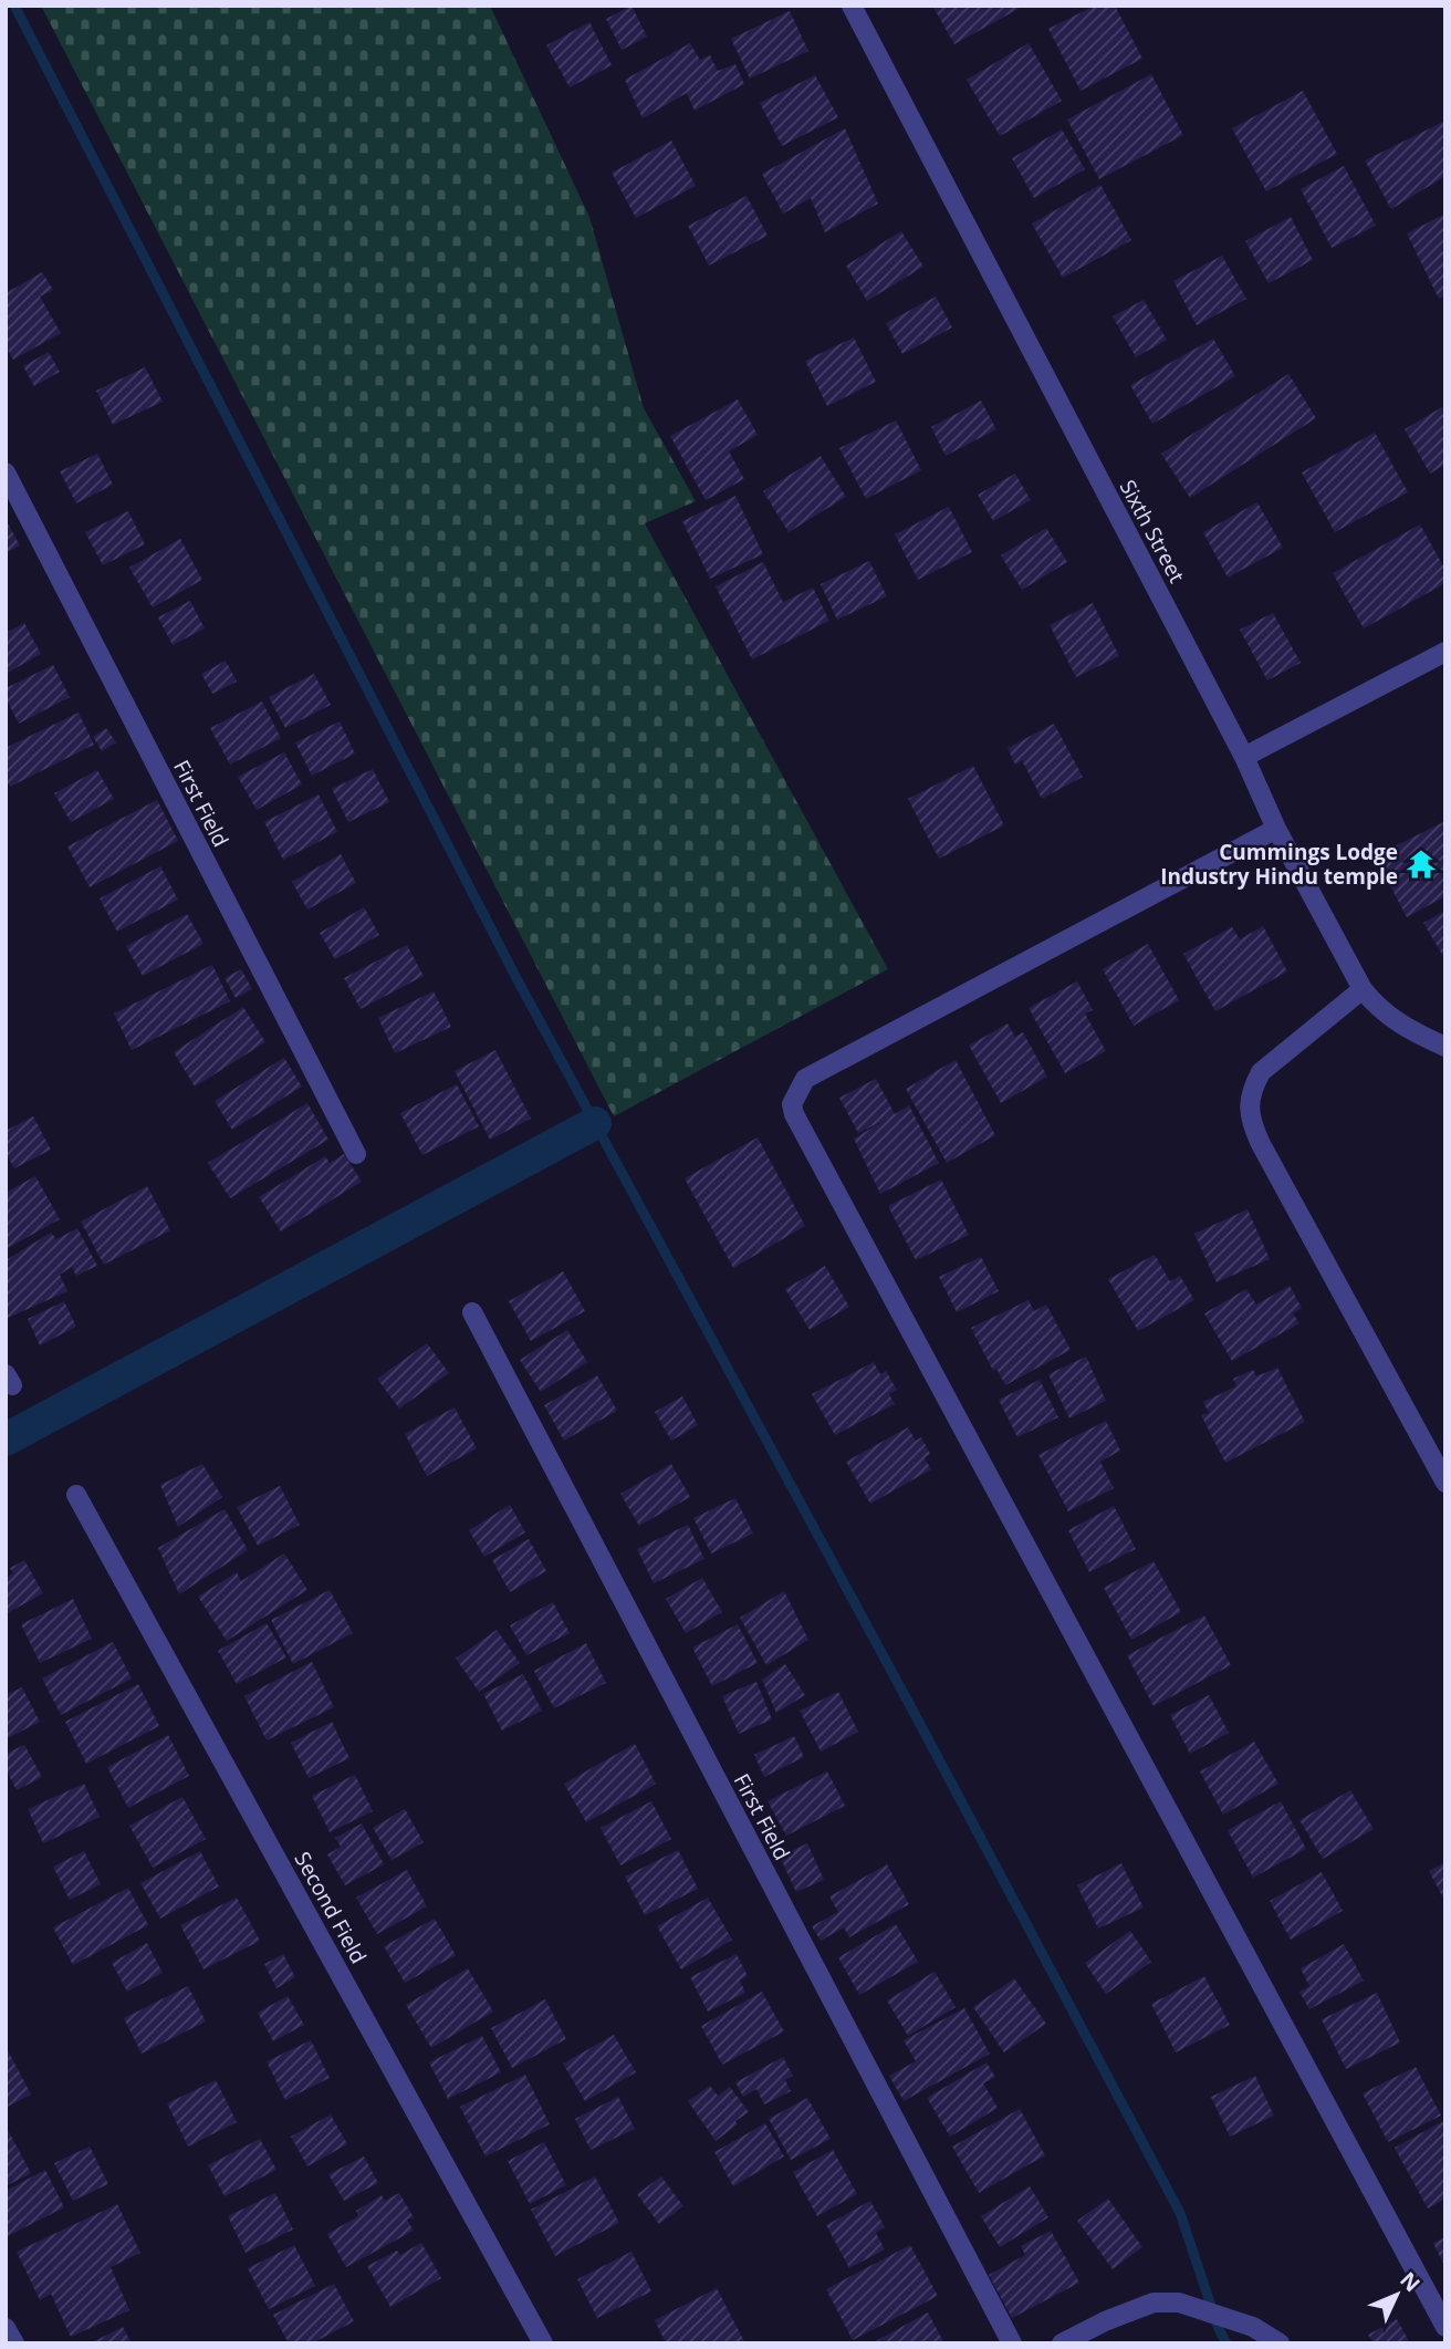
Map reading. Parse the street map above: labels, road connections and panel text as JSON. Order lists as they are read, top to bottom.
{
  "streets": {
    "street": ["Sixth Street", "First Field", "Second Field"]
  },
  "places": {
    "temple": ["Cummings Lodge Industry Hindu temple"]
  },
  "north": "top right"
}
